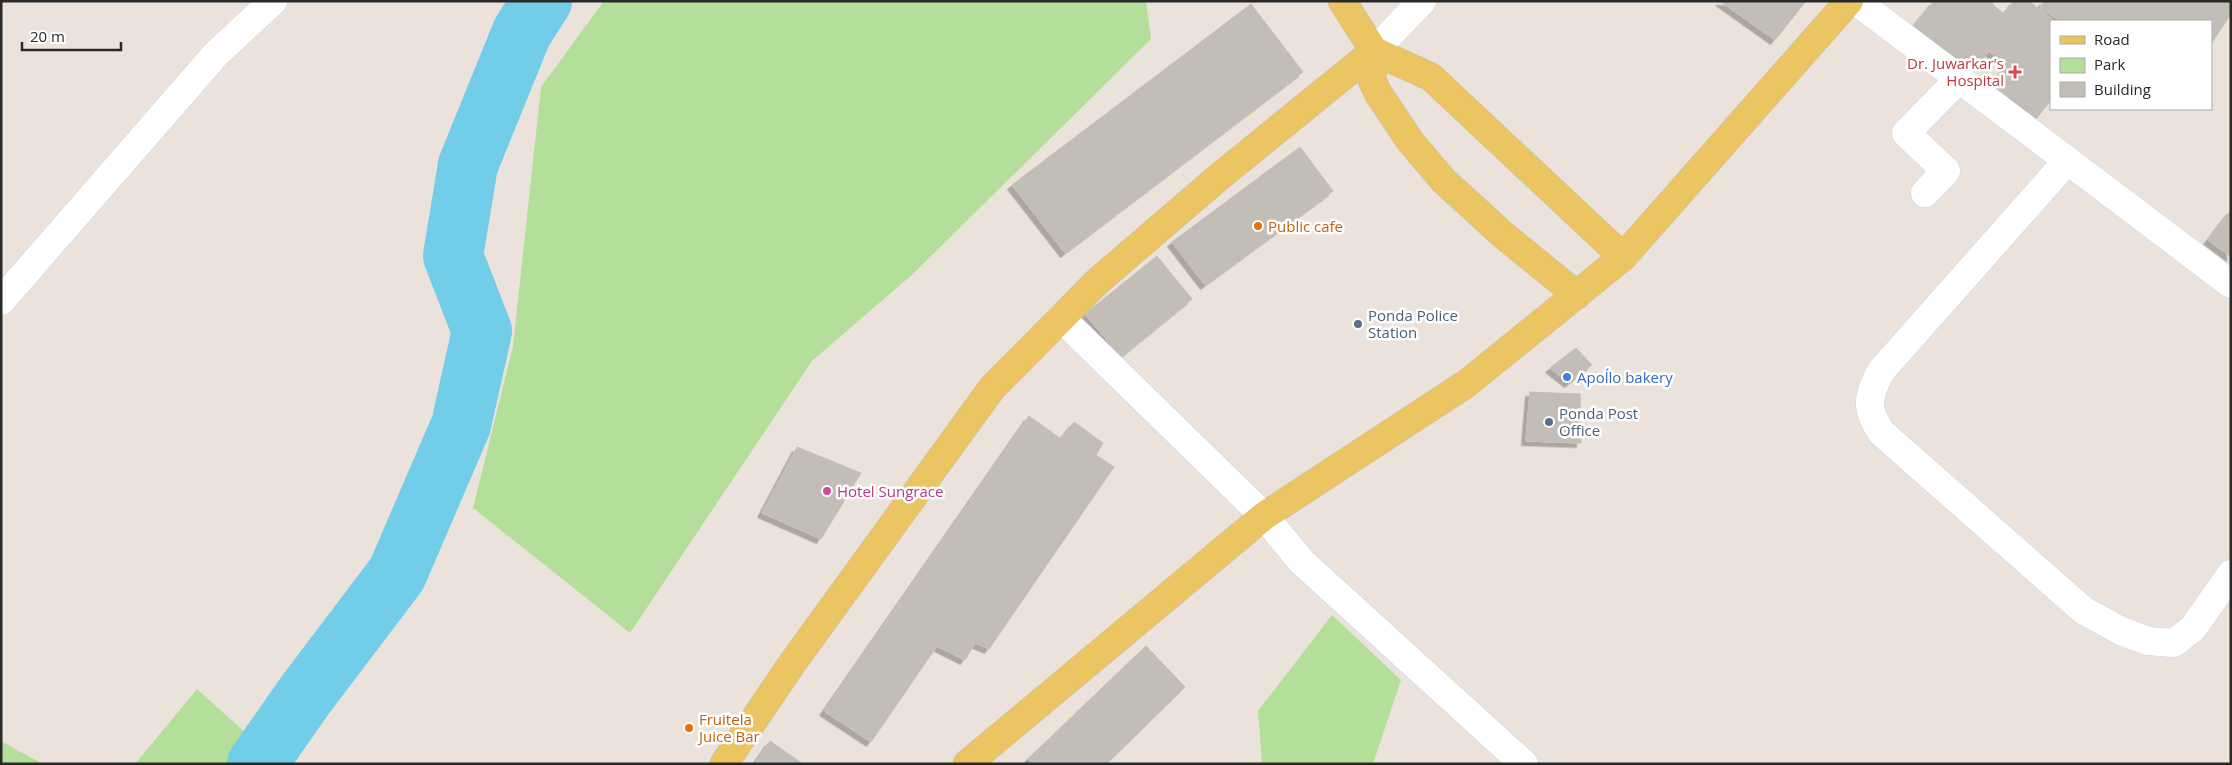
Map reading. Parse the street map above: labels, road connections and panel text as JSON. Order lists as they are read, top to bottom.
{
  "places": {
    "health": ["Dr. Juwarkar's Hospital"],
    "other": [
      "Public cafe",
      "Ponda Police Station",
      "Apoĺlo bakery",
      "Ponda Post Office",
      "Hotel Sungrace",
      "Fruitela Juice Bar"
    ]
  },
  "legend": ["Road", "Park", "Building"],
  "scale_bar": "20 m"
}
